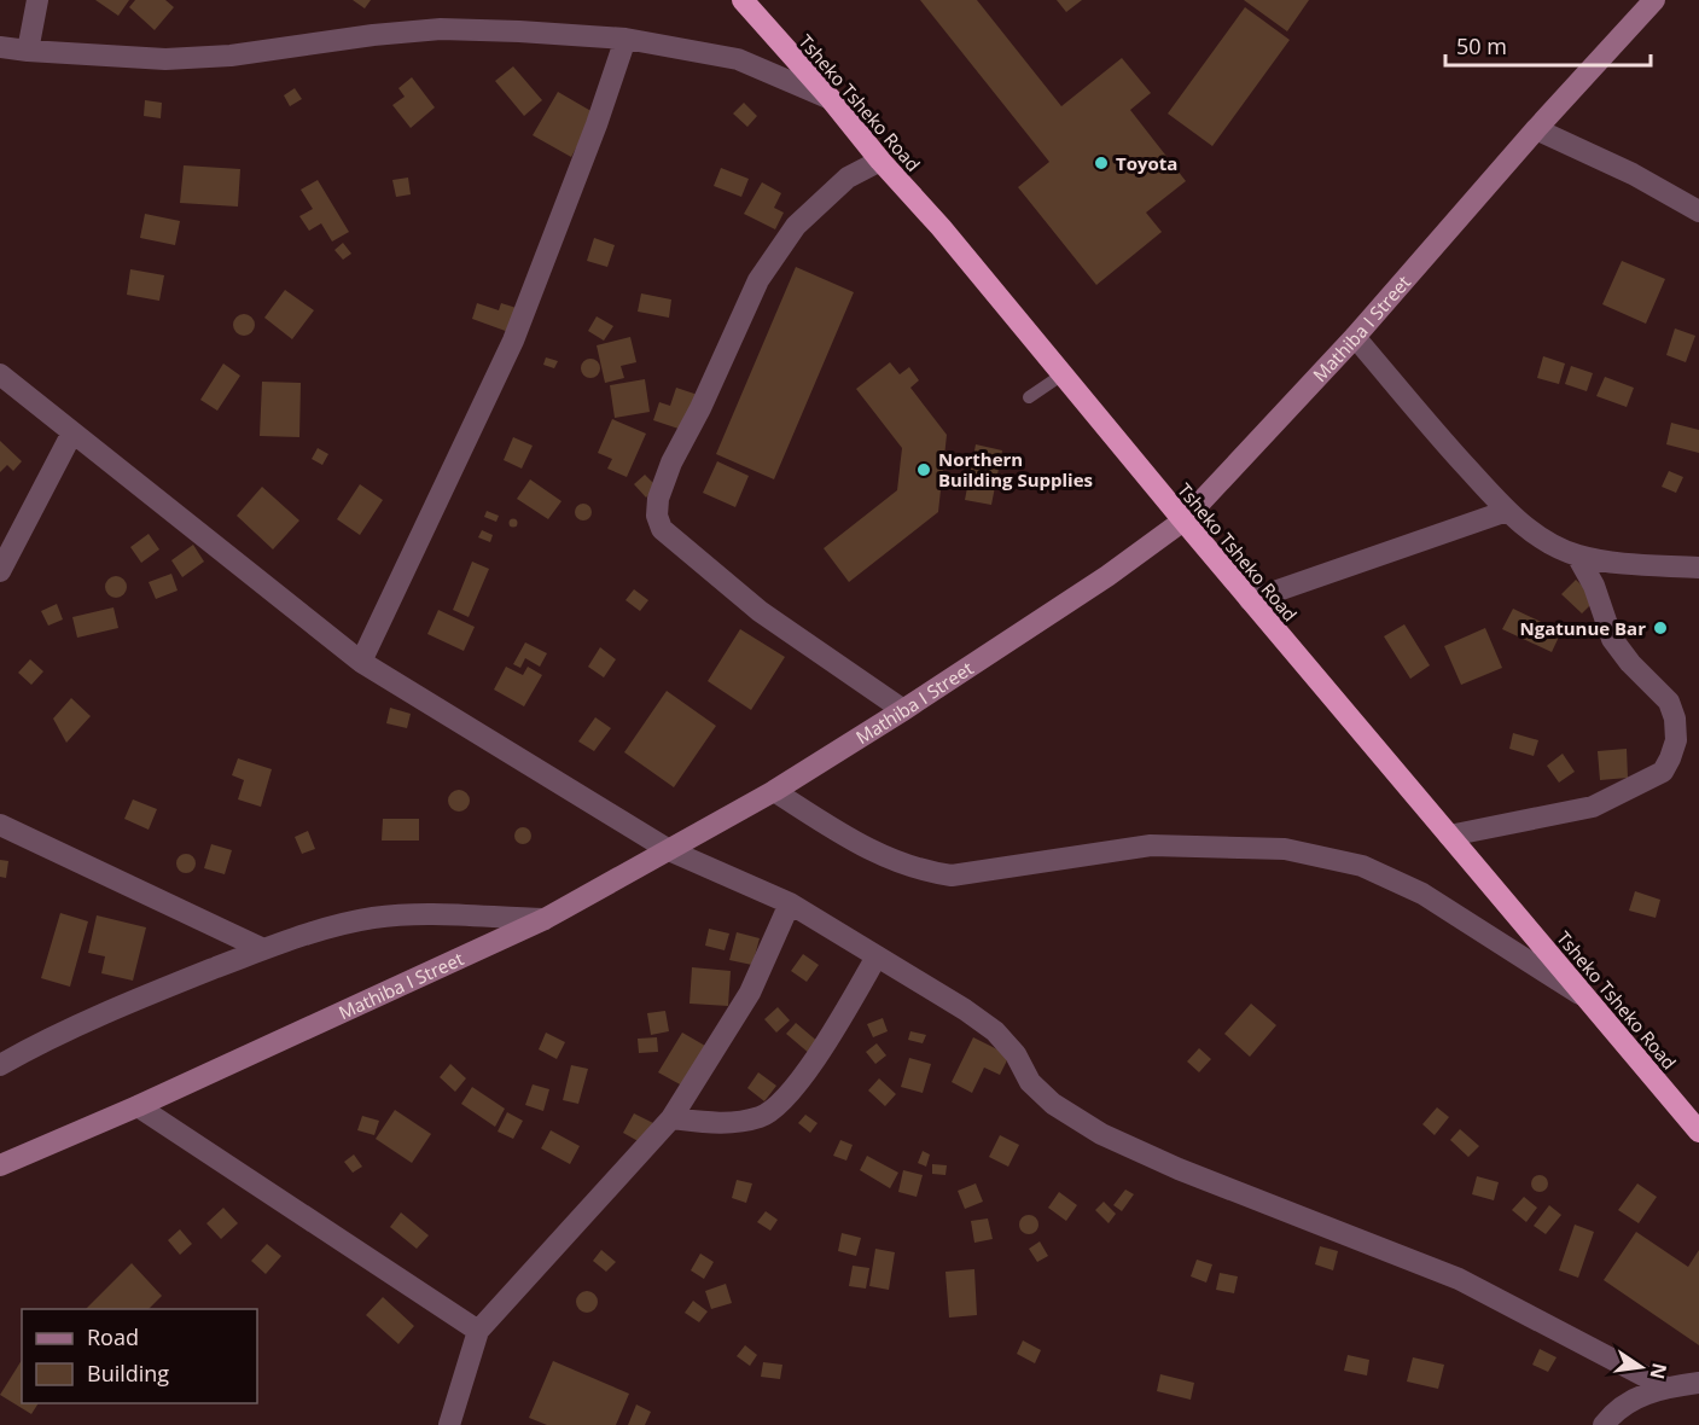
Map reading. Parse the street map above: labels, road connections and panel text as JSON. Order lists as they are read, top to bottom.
{
  "streets": {
    "highway": ["Tsheko Tsheko Road"],
    "street": ["Mathiba I Street"]
  },
  "crossings": [
    ["Tsheko Tsheko Road", "Mathiba I Street"]
  ],
  "places": ["Toyota", "Northern Building Supplies", "Ngatunue Bar"],
  "legend": ["Road", "Building"],
  "scale_bar": "50 m",
  "north": "right"
}
